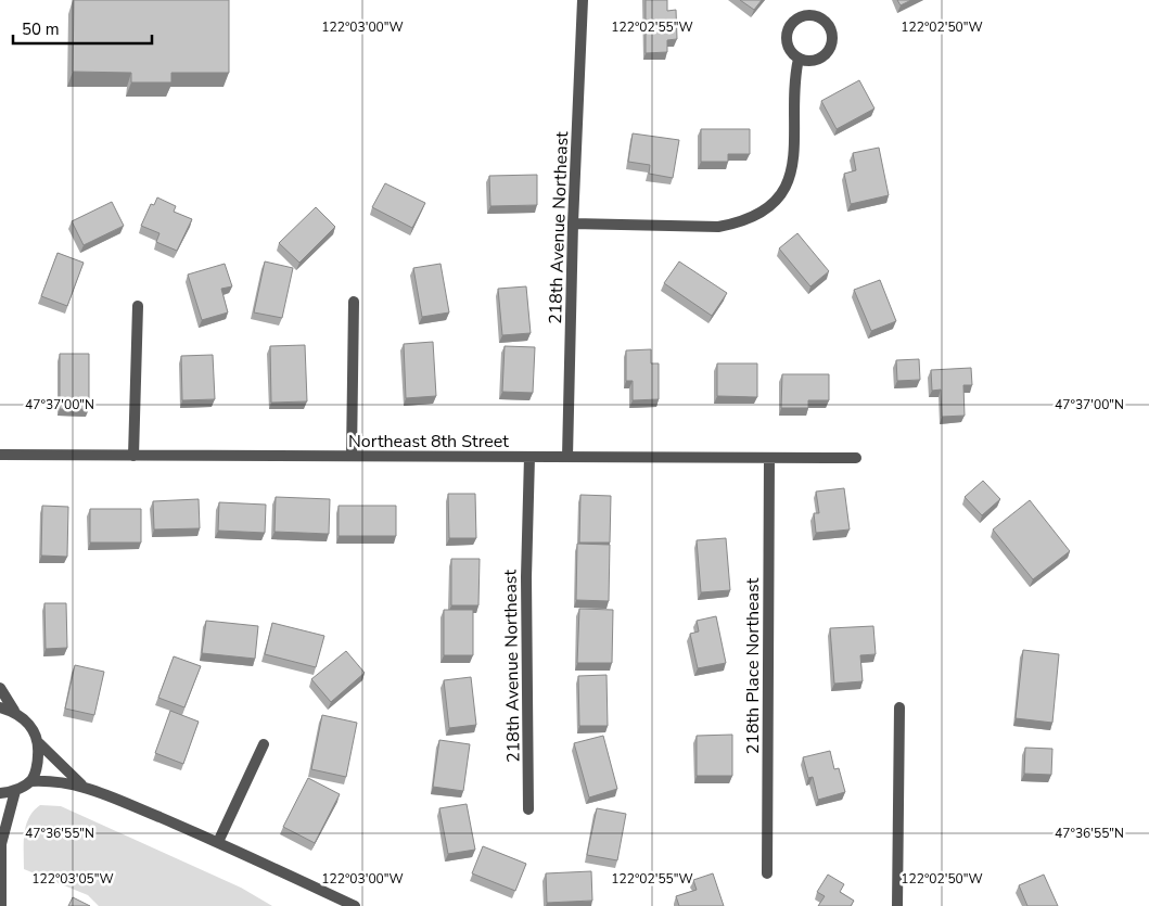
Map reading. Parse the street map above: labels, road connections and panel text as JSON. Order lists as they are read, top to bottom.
{
  "streets": {
    "street": ["218th Avenue Northeast", "Northeast 8th Street", "218th Place Northeast"]
  },
  "crossings": [
    ["218th Avenue Northeast", "Northeast 8th Street"],
    ["Northeast 8th Street", "218th Place Northeast"]
  ],
  "scale_bar": "50 m",
  "coordinates": [
    "122°03'00\"W",
    "122°02'55\"W",
    "122°02'50\"W",
    "47°37'00\"N",
    "47°36'55\"N",
    "122°03'05\"W"
  ]
}
